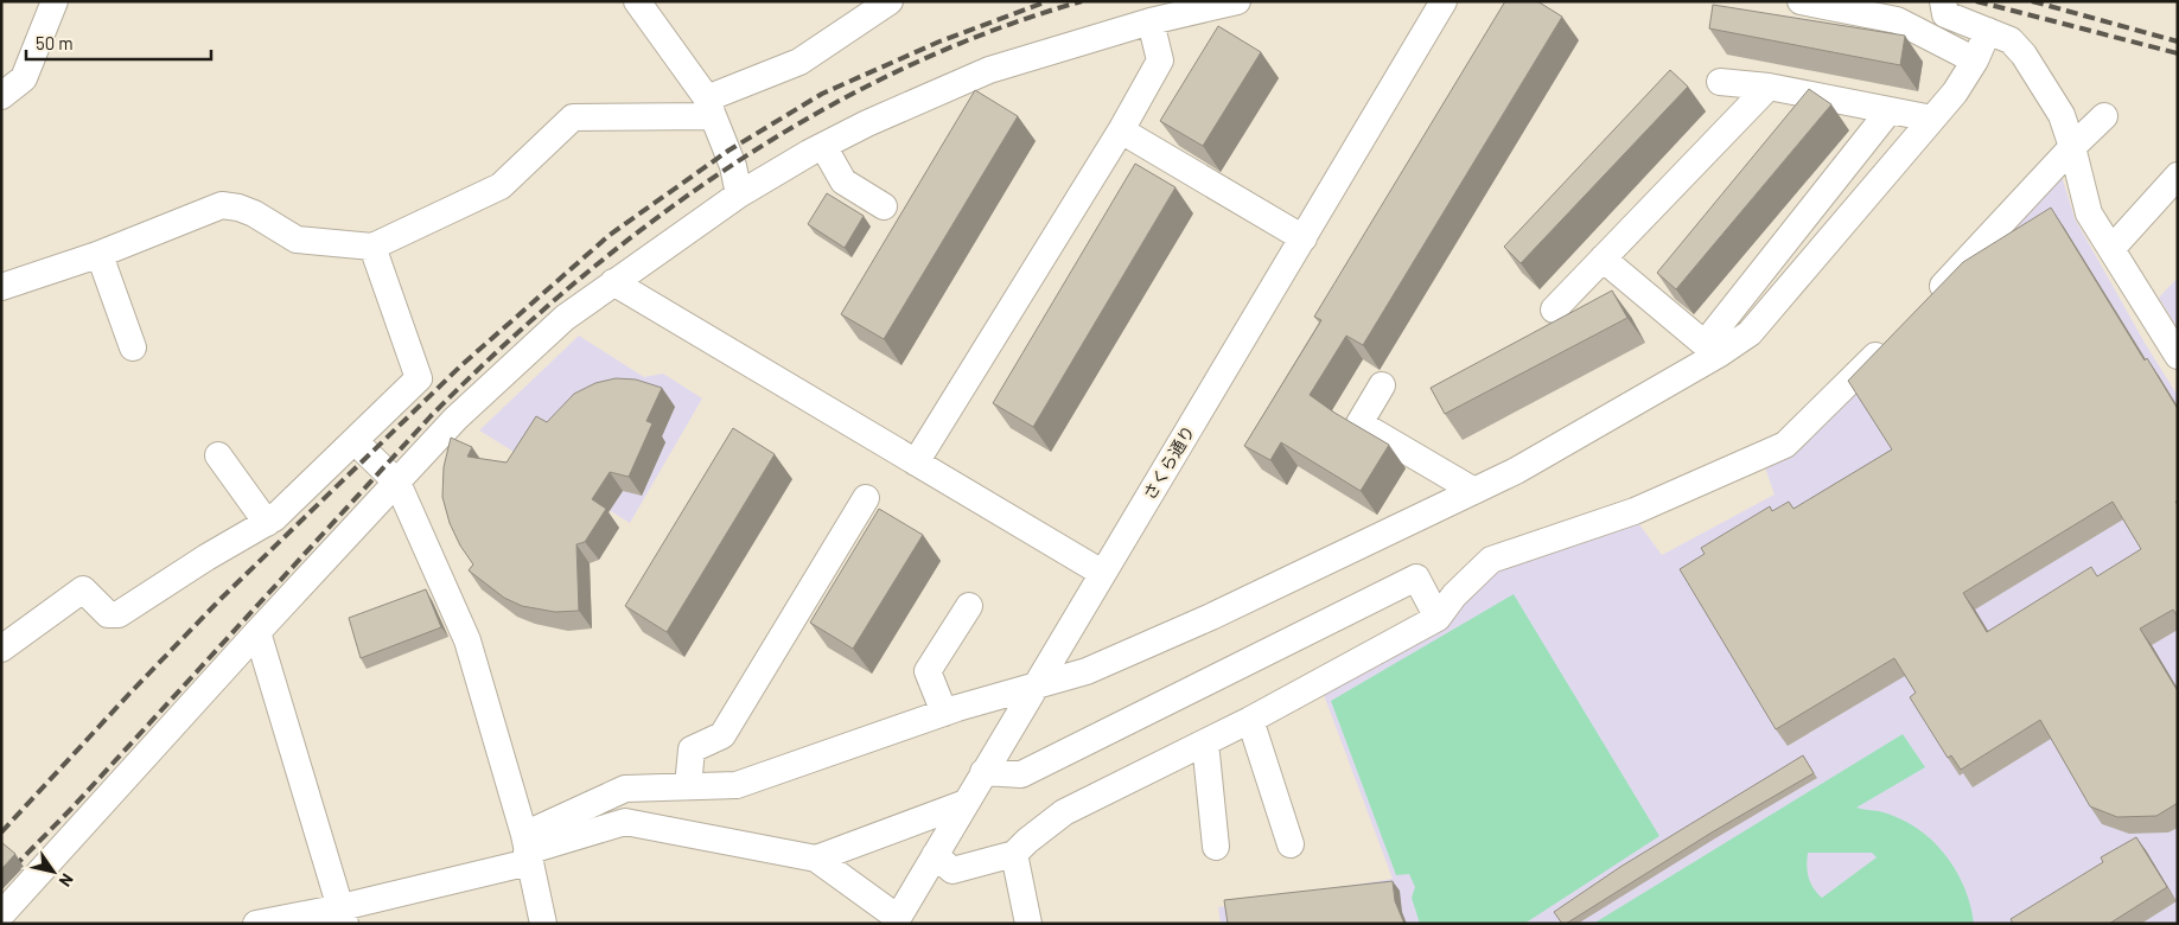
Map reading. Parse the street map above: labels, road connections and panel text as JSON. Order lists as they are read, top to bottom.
{
  "streets": {
    "street": ["さくら通り"]
  },
  "scale_bar": "50 m",
  "north": "bottom right"
}
